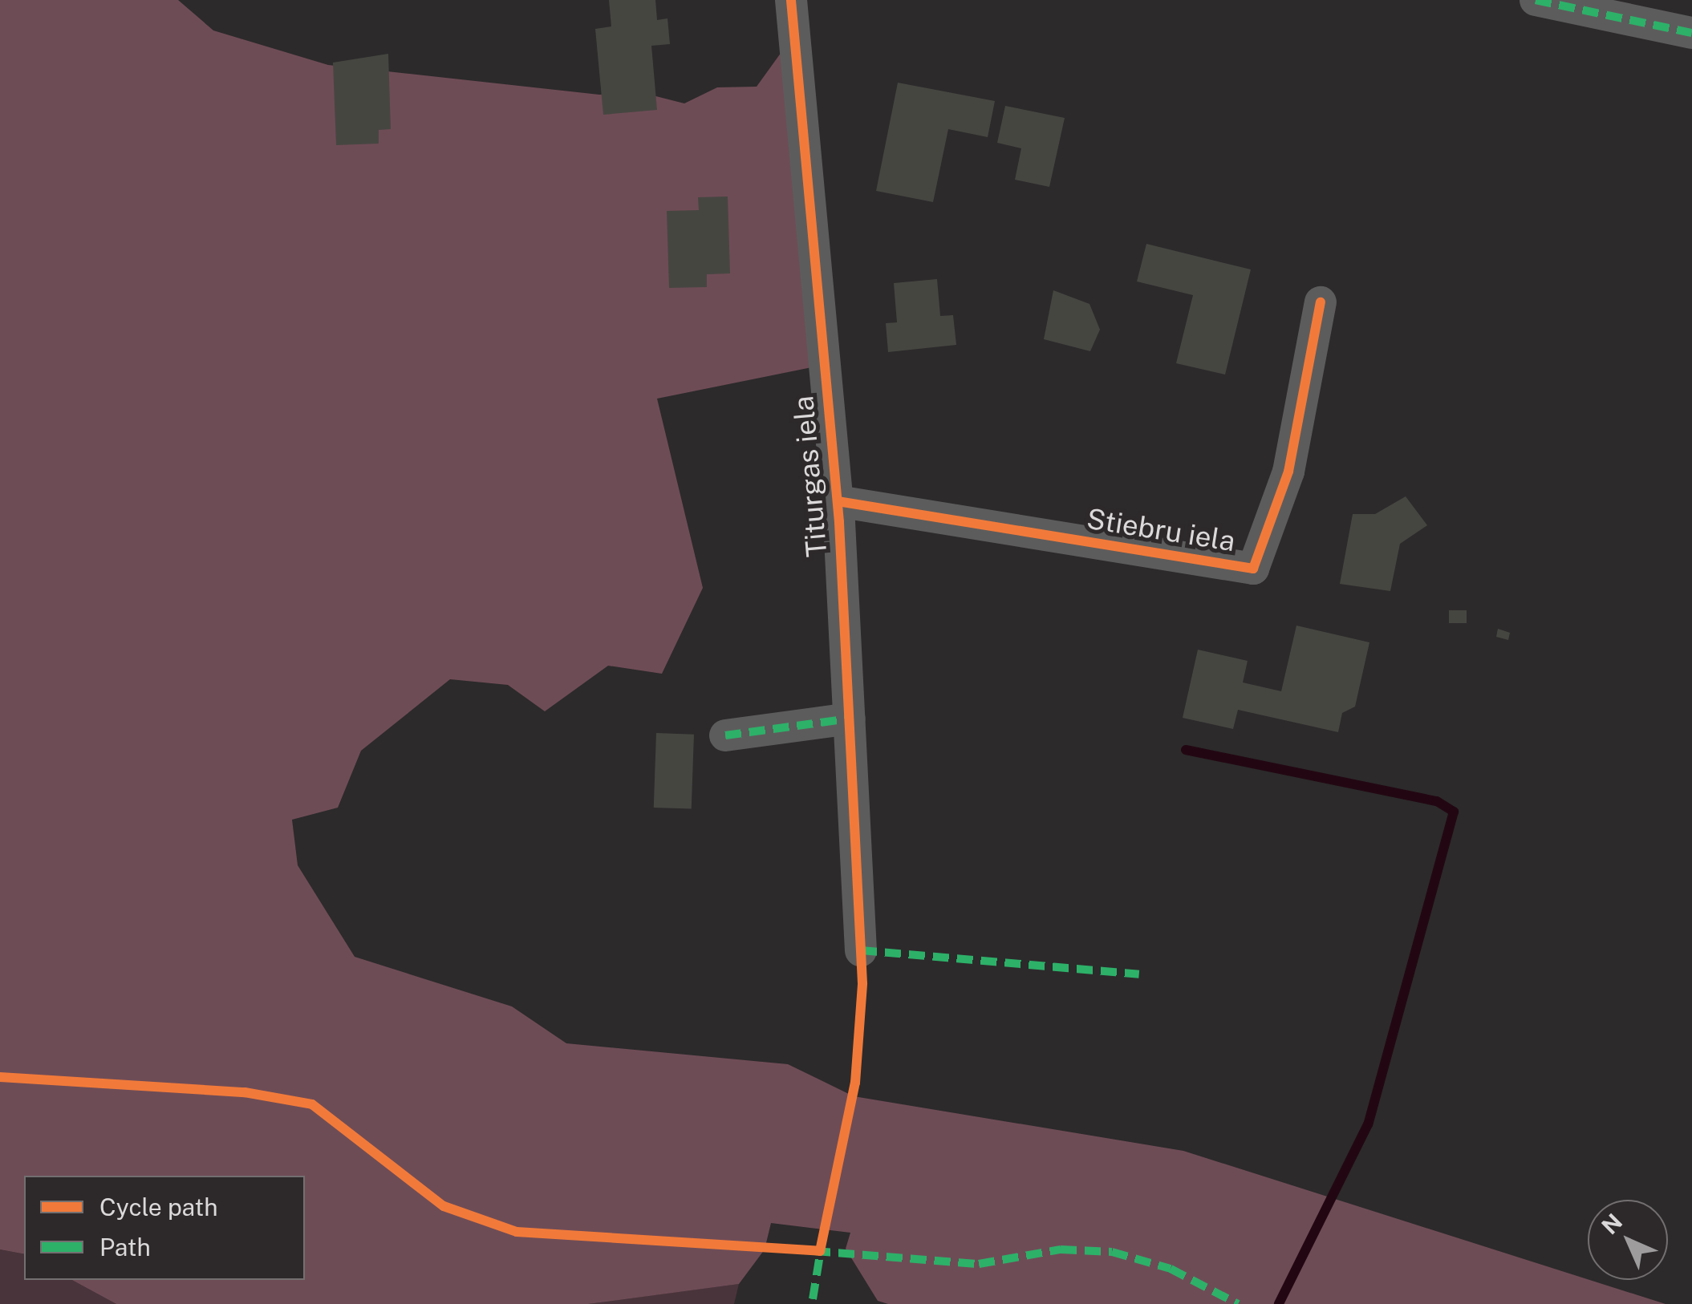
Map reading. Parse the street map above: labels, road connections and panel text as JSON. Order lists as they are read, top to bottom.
{
  "streets": {
    "street": ["Titurgas iela", "Stiebru iela"]
  },
  "crossings": [
    ["Titurgas iela", "Stiebru iela"]
  ],
  "legend": ["Cycle path", "Path"],
  "north": "top left"
}
